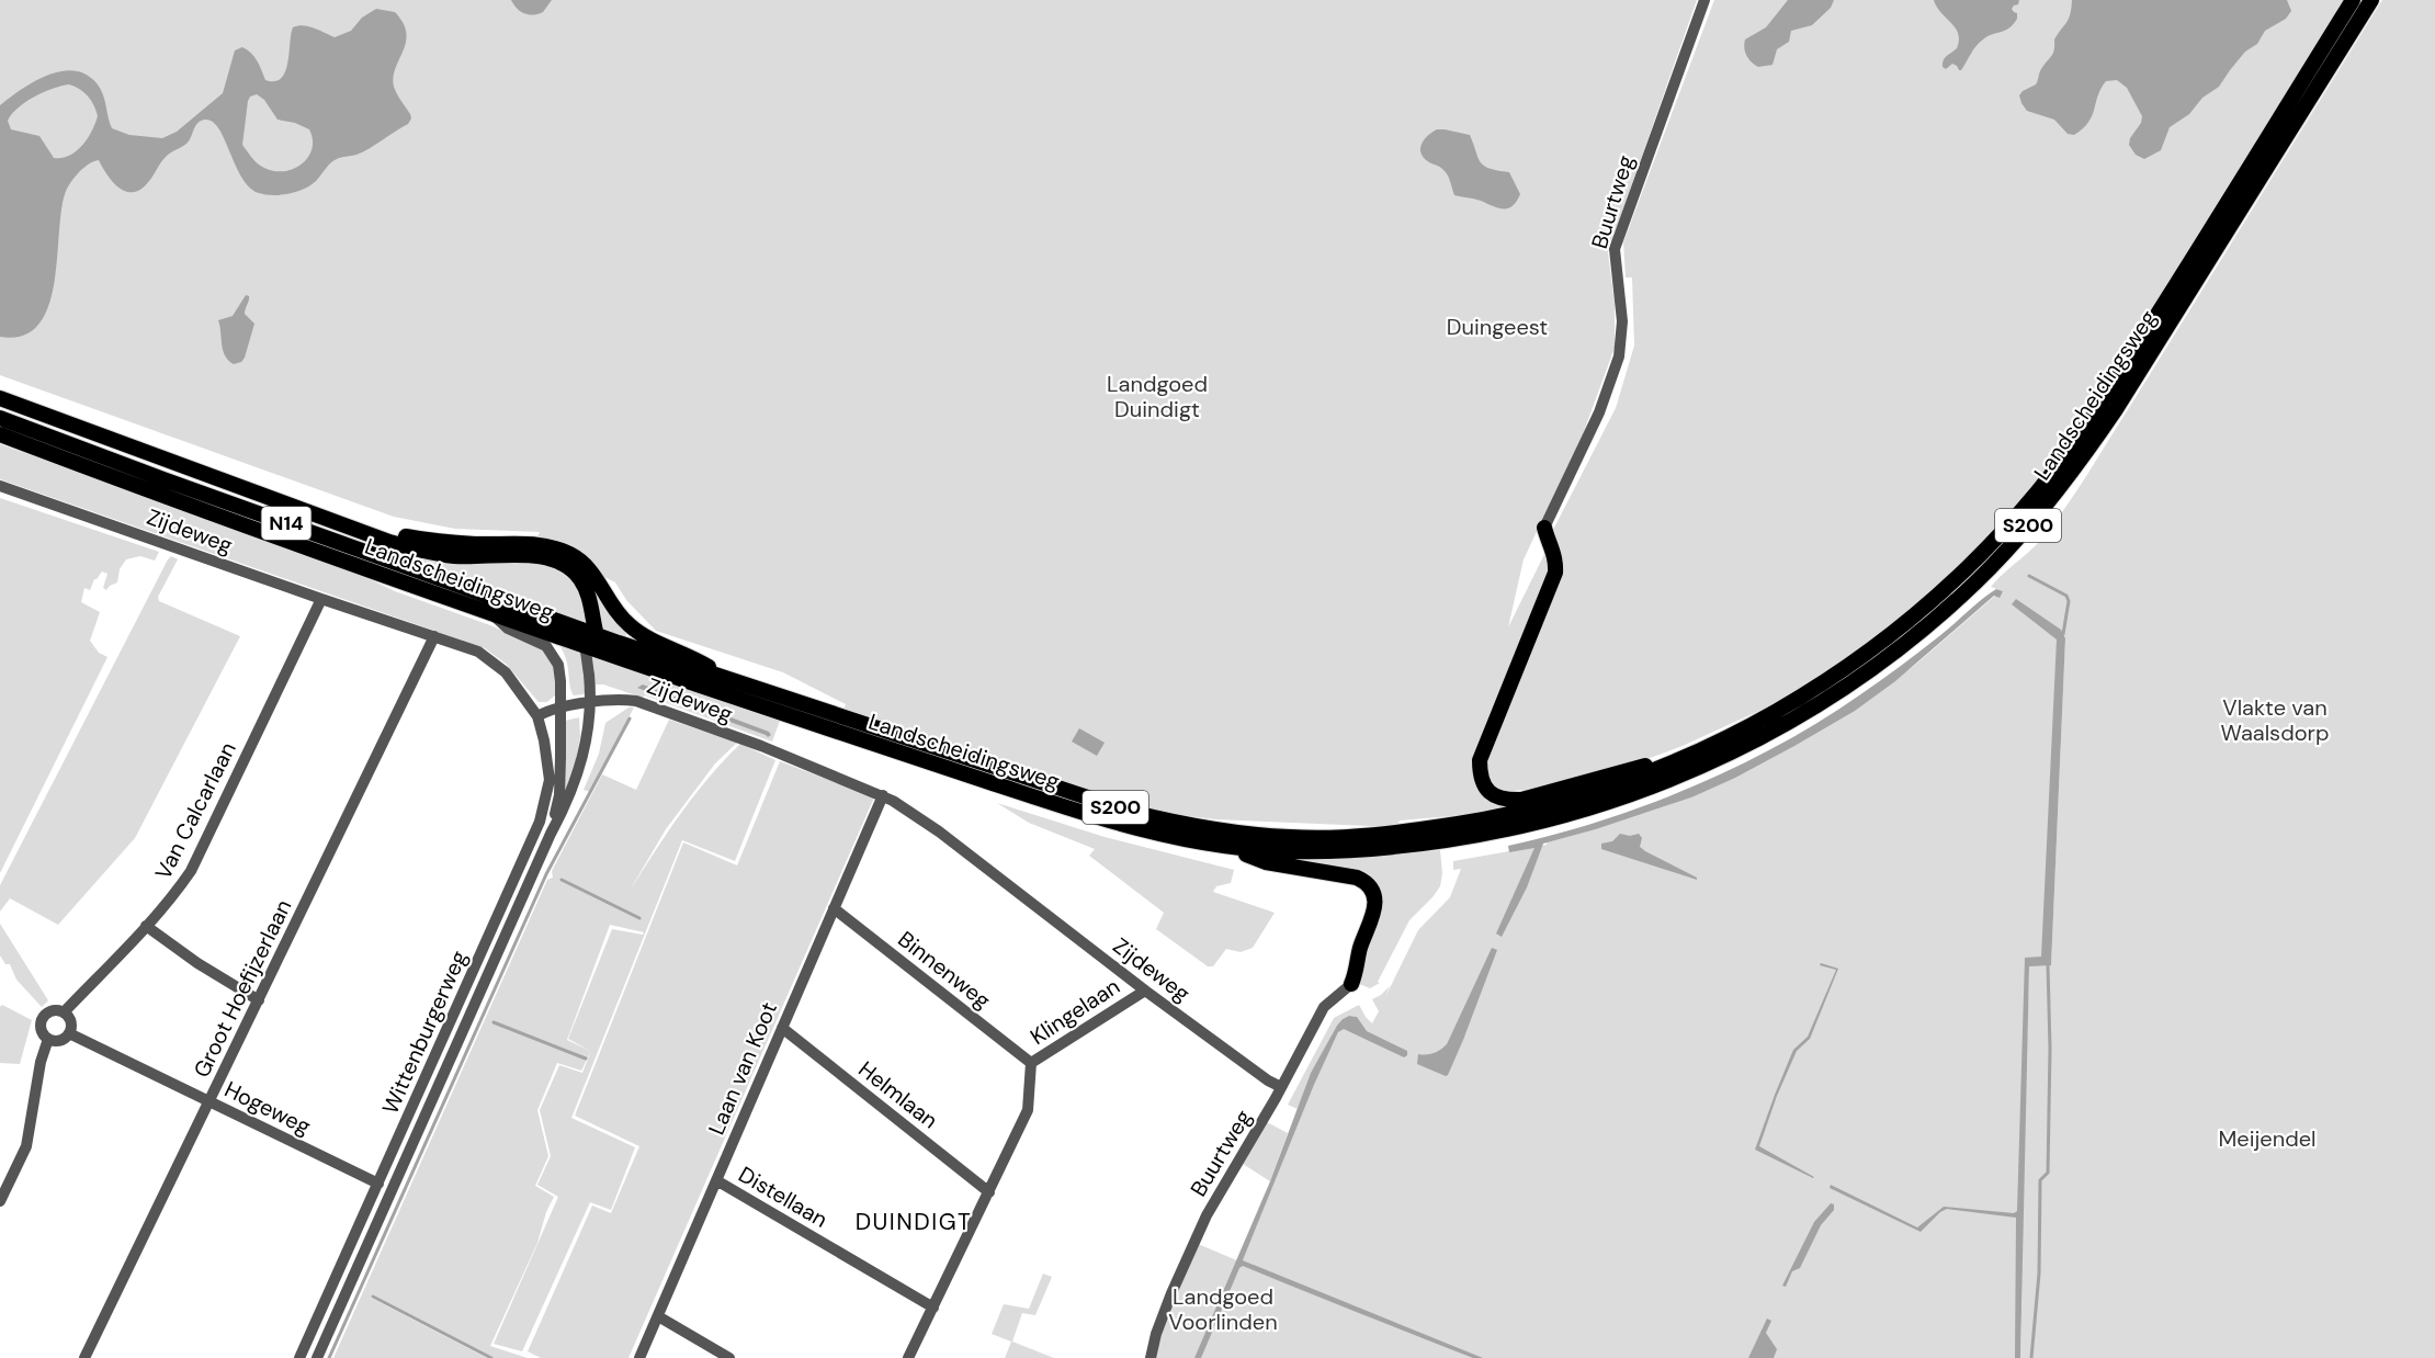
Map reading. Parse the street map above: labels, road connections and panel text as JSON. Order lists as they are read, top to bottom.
{
  "streets": {
    "main road": ["Landscheidingsweg", "N14", "S200"],
    "street": [
      "Buurtweg",
      "Zijdeweg",
      "Van Calcarlaan",
      "Binnenweg",
      "Groot Hoefijzerlaan",
      "Klingelaan",
      "Wittenburgerweg",
      "Laan van Koot",
      "Helmlaan",
      "Hogeweg",
      "Distellaan"
    ]
  },
  "crossings": [
    ["Buurtweg", "Zijdeweg"],
    ["Landscheidingsweg", "N14"],
    ["Landscheidingsweg", "Wittenburgerweg"],
    ["Zijdeweg", "Van Calcarlaan"],
    ["Zijdeweg", "Groot Hoefijzerlaan"],
    ["Zijdeweg", "Klingelaan"],
    ["Zijdeweg", "Wittenburgerweg"],
    ["Zijdeweg", "Laan van Koot"],
    ["Van Calcarlaan", "Hogeweg"],
    ["Binnenweg", "Klingelaan"],
    ["Binnenweg", "Laan van Koot"],
    ["Groot Hoefijzerlaan", "Hogeweg"],
    ["Klingelaan", "Helmlaan"],
    ["Klingelaan", "Distellaan"],
    ["Wittenburgerweg", "Hogeweg"],
    ["Laan van Koot", "Helmlaan"],
    ["Laan van Koot", "Distellaan"]
  ],
  "districts": ["DUINDIGT"],
  "parks": [
    "Duingeest",
    "Landgoed Duindigt",
    "Vlakte van Waalsdorp",
    "Meijendel",
    "Landgoed Voorlinden"
  ]
}
